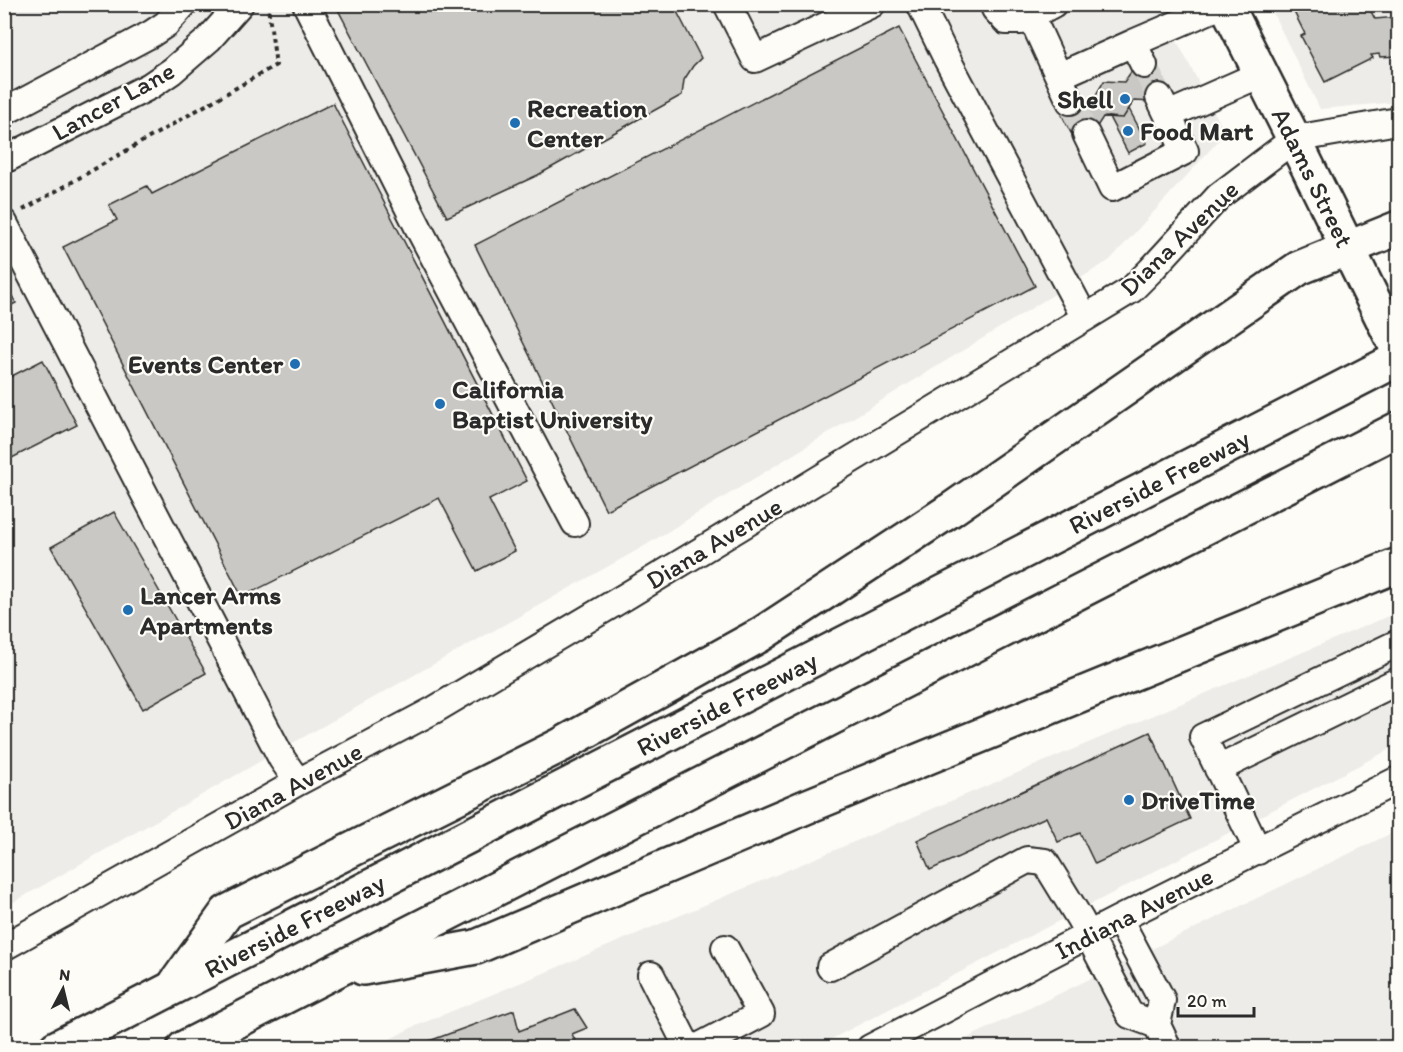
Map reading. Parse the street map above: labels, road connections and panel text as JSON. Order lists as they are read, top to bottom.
{
  "streets": {
    "main road": ["Adams Street", "Riverside Freeway"],
    "street": ["Lancer Lane", "Diana Avenue", "Indiana Avenue"]
  },
  "crossings": [
    ["Adams Street", "Diana Avenue"]
  ],
  "places": [
    "Shell",
    "Recreation Center",
    "Food Mart",
    "Events Center",
    "California Baptist University",
    "Lancer Arms Apartments",
    "DriveTime"
  ],
  "scale_bar": "20 m",
  "north": "top"
}
